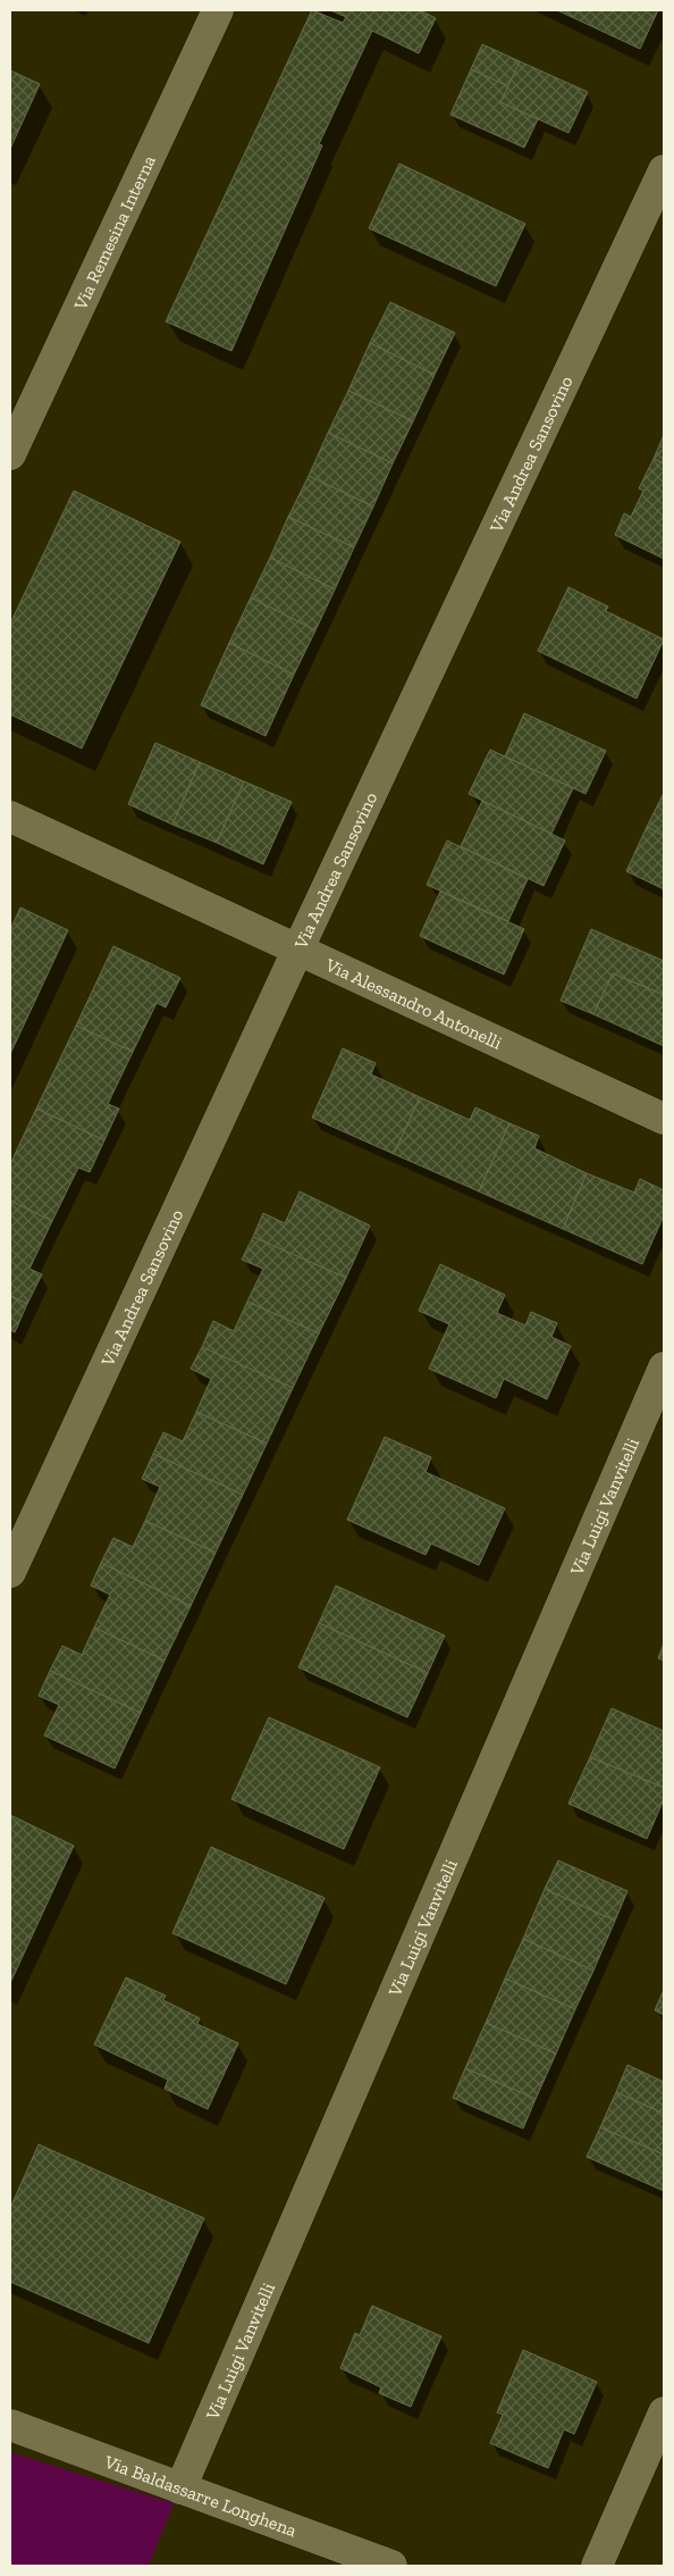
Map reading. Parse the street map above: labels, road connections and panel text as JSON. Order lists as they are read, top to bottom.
{
  "streets": {
    "street": [
      "Via Remesina Interna",
      "Via Andrea Sansovino",
      "Via Alessandro Antonelli",
      "Via Luigi Vanvitelli",
      "Via Baldassarre Longhena"
    ]
  },
  "crossings": [
    ["Via Andrea Sansovino", "Via Alessandro Antonelli"],
    ["Via Luigi Vanvitelli", "Via Baldassarre Longhena"]
  ]
}
